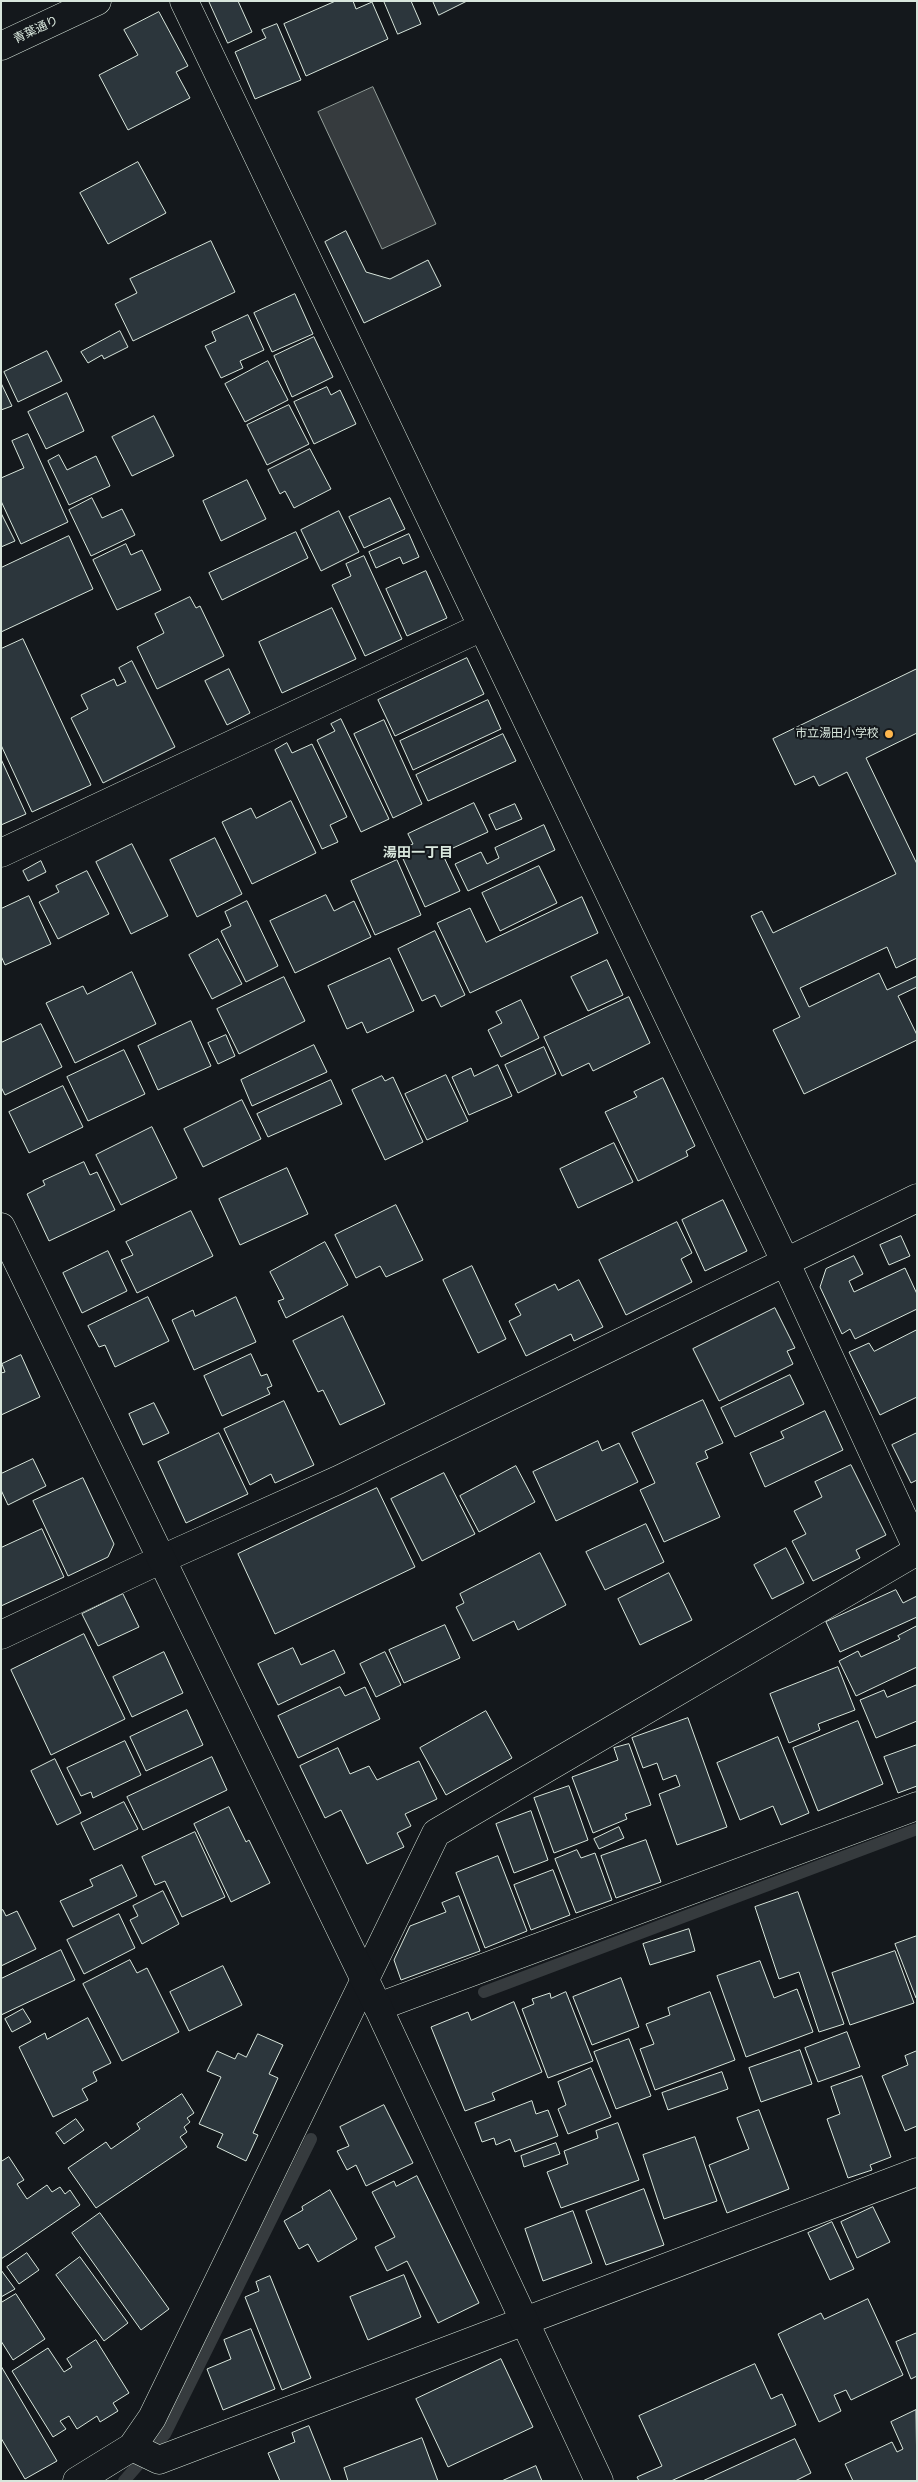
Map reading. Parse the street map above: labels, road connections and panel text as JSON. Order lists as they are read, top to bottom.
{
  "streets": {
    "street": ["青葉通り"]
  },
  "districts": ["湯田一丁目"],
  "places": ["市立湯田小学校"]
}
